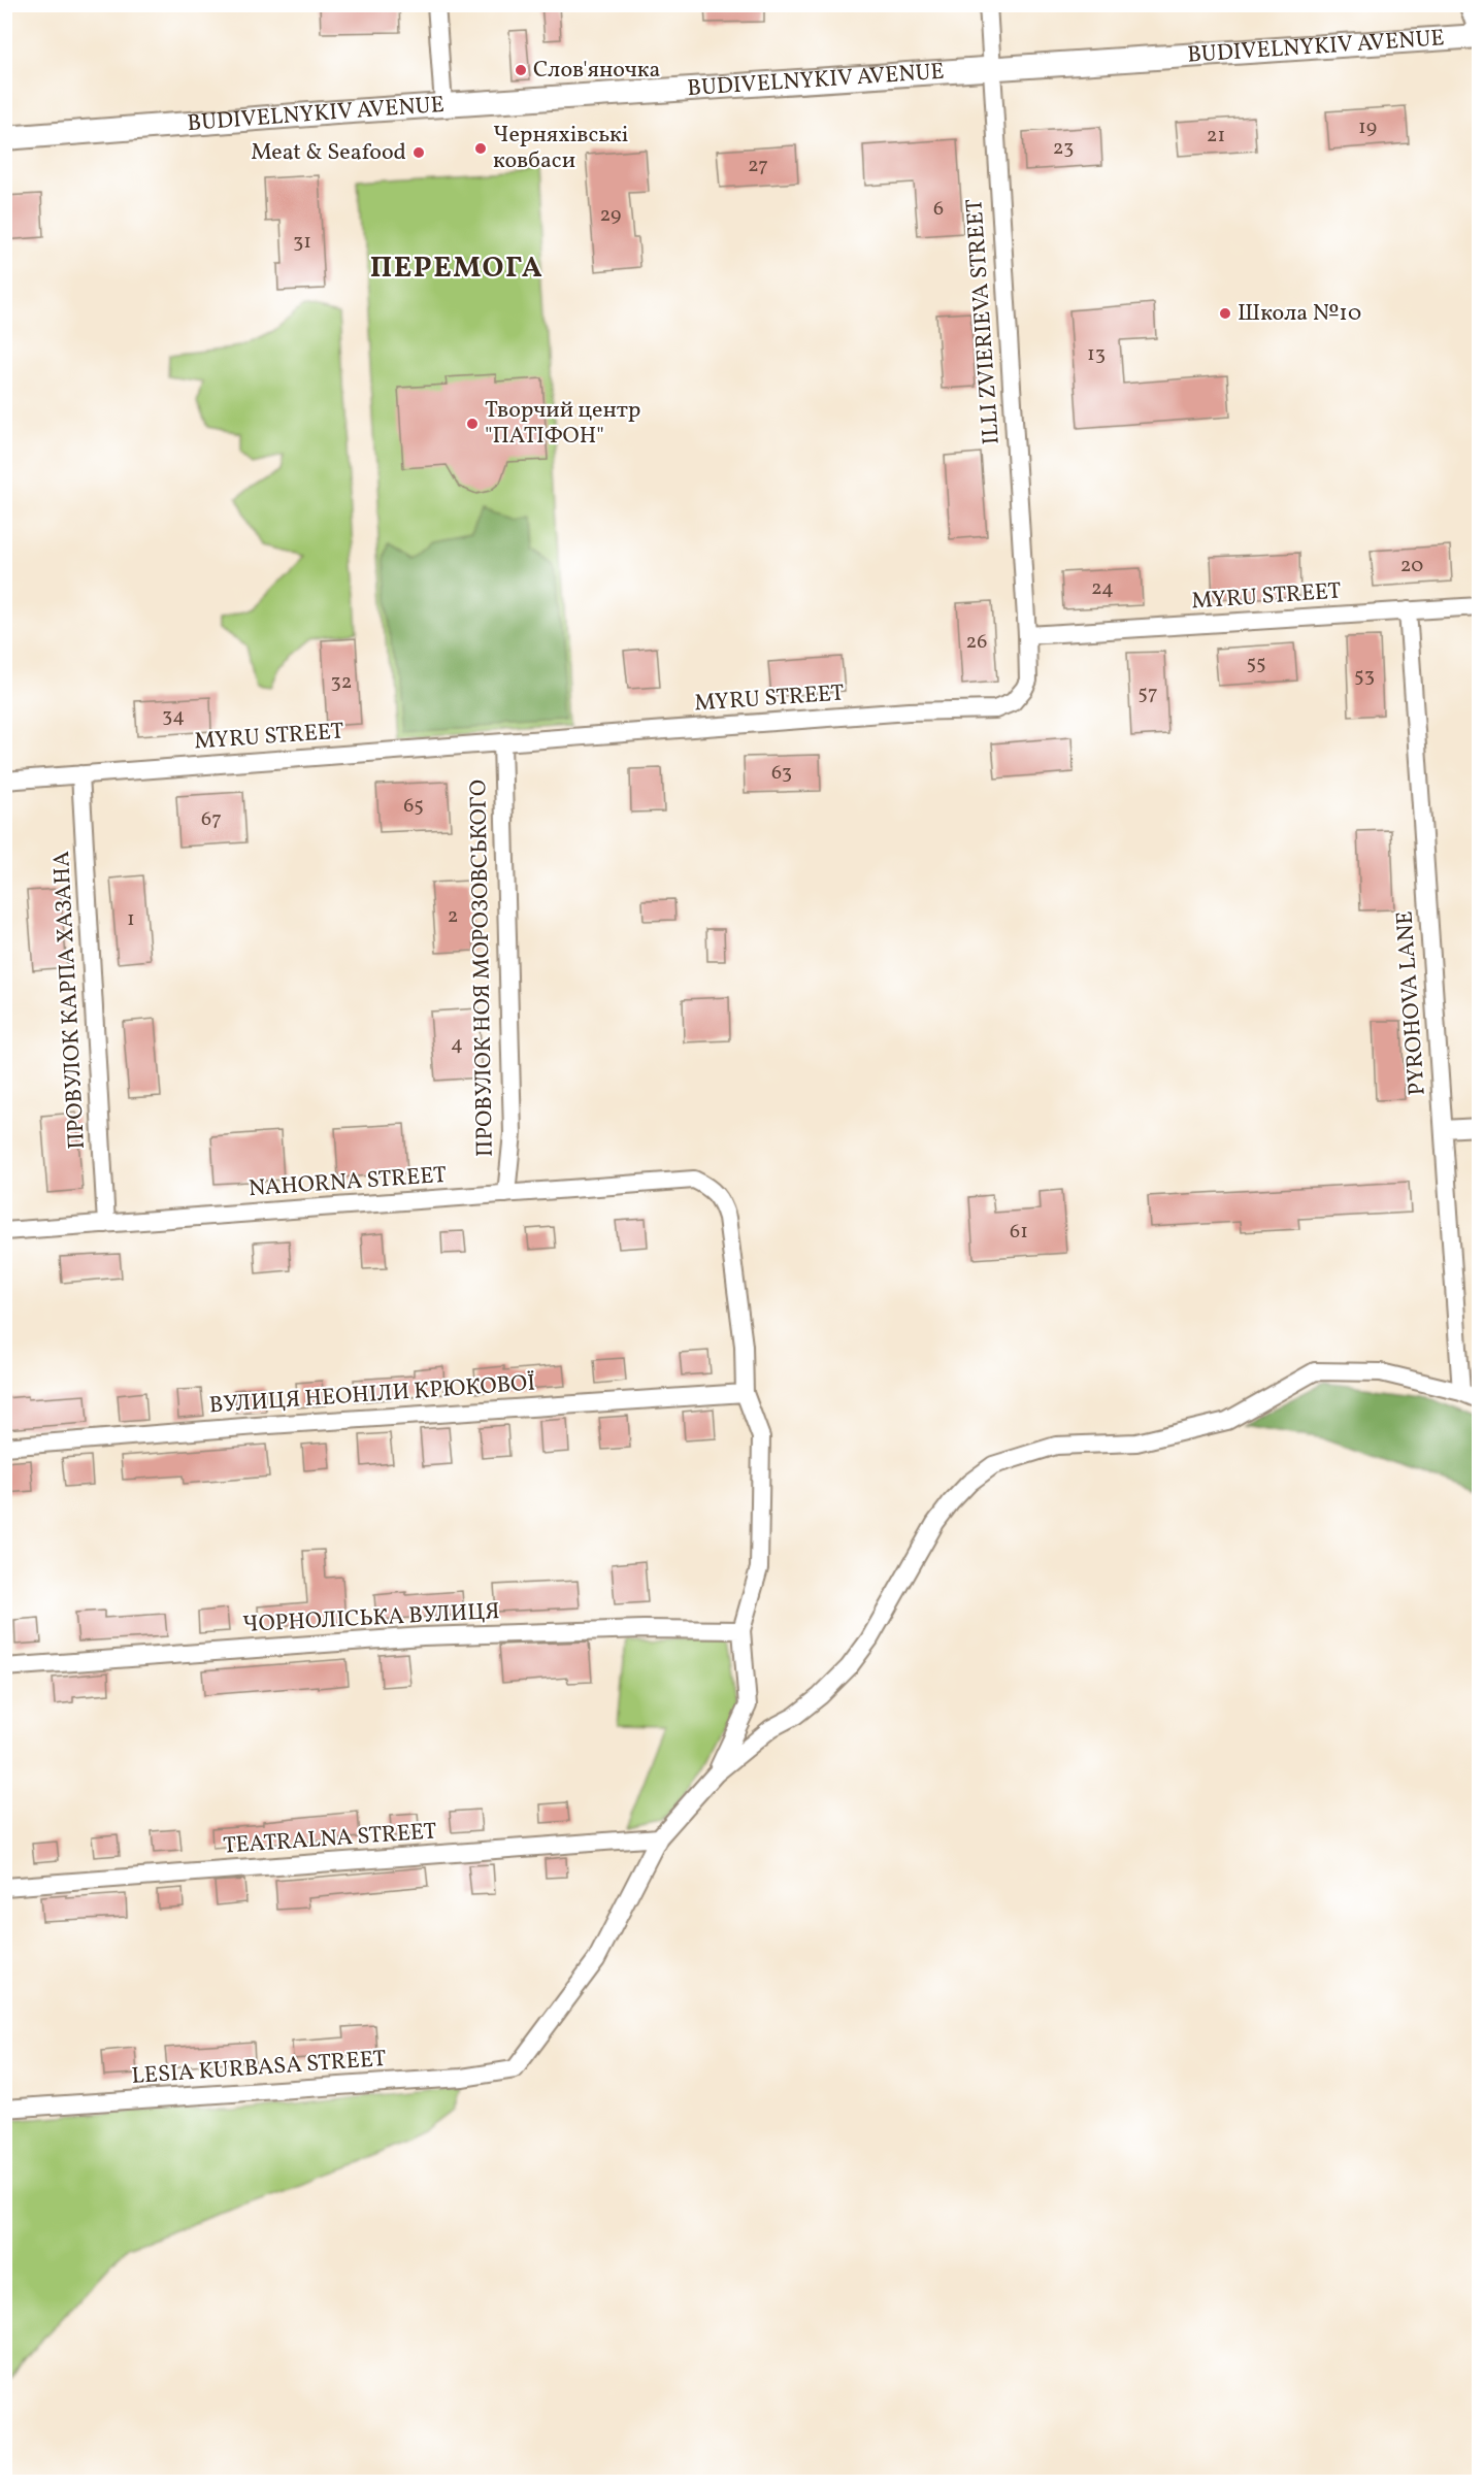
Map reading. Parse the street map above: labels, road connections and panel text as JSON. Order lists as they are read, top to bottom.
{
  "streets": {
    "street": [
      "BUDIVELNYKIV AVENUE",
      "ILLI ZVIERIEVA STREET",
      "MYRU STREET",
      "ПРОВУЛОК НОЯ МОРОЗОВСЬКОГО",
      "ПРОВУЛОК КАРПА ХАЗАНА",
      "PYROHOVA LANE",
      "NAHORNA STREET",
      "ВУЛИЦЯ НЕОНІЛИ КРЮКОВОЇ",
      "ЧОРНОЛІСЬКА ВУЛИЦЯ",
      "TEATRALNA STREET",
      "LESIA KURBASA STREET"
    ]
  },
  "crossings": [
    ["BUDIVELNYKIV AVENUE", "ILLI ZVIERIEVA STREET"],
    ["ILLI ZVIERIEVA STREET", "MYRU STREET"],
    ["MYRU STREET", "ПРОВУЛОК НОЯ МОРОЗОВСЬКОГО"],
    ["MYRU STREET", "ПРОВУЛОК КАРПА ХАЗАНА"],
    ["MYRU STREET", "PYROHOVA LANE"],
    ["ПРОВУЛОК НОЯ МОРОЗОВСЬКОГО", "NAHORNA STREET"],
    ["ПРОВУЛОК КАРПА ХАЗАНА", "NAHORNA STREET"],
    ["NAHORNA STREET", "ВУЛИЦЯ НЕОНІЛИ КРЮКОВОЇ"],
    ["TEATRALNA STREET", "LESIA KURBASA STREET"]
  ],
  "districts": ["ПЕРЕМОГА"],
  "places": [
    "Слов'яночка",
    "Черняхівські ковбаси",
    "Meat & Seafood",
    "Школа №10",
    "Творчий центр \"ПАТІФОН\""
  ],
  "house_numbers": [
    "19",
    "21",
    "23",
    "27",
    "6",
    "29",
    "31",
    "13",
    "20",
    "24",
    "26",
    "55",
    "53",
    "32",
    "57",
    "34",
    "63",
    "65",
    "67",
    "2",
    "1",
    "4",
    "61"
  ]
}
